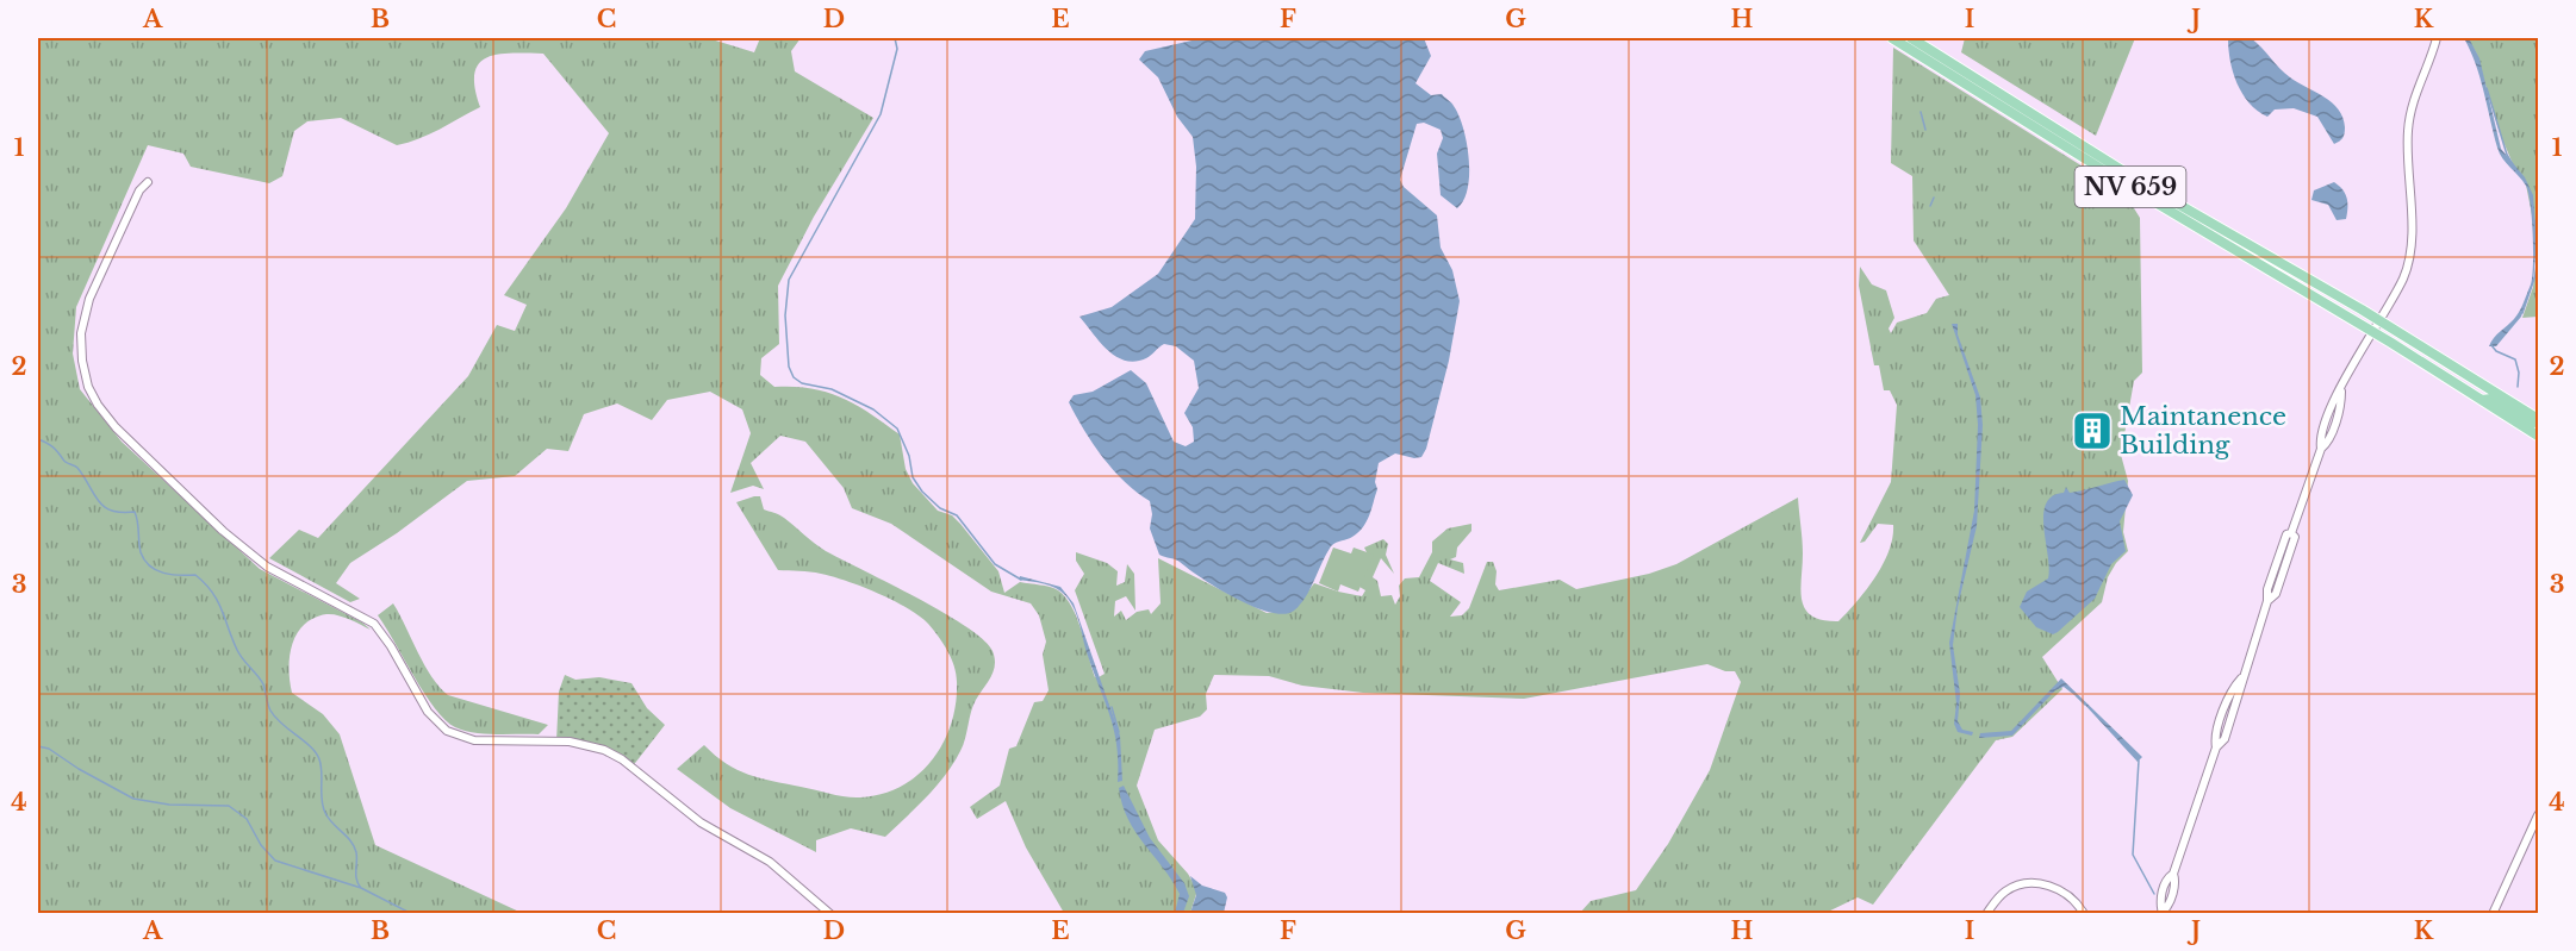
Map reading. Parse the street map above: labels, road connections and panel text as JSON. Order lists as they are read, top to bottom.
{
  "streets": {
    "main road": ["NV 659"]
  },
  "places": {
    "building": ["Maintanence Building"]
  },
  "grid": {
    "columns": [
      "A",
      "B",
      "C",
      "D",
      "E",
      "F",
      "G",
      "H",
      "I",
      "J",
      "K"
    ],
    "rows": [
      "1",
      "2",
      "3",
      "4"
    ]
  }
}
